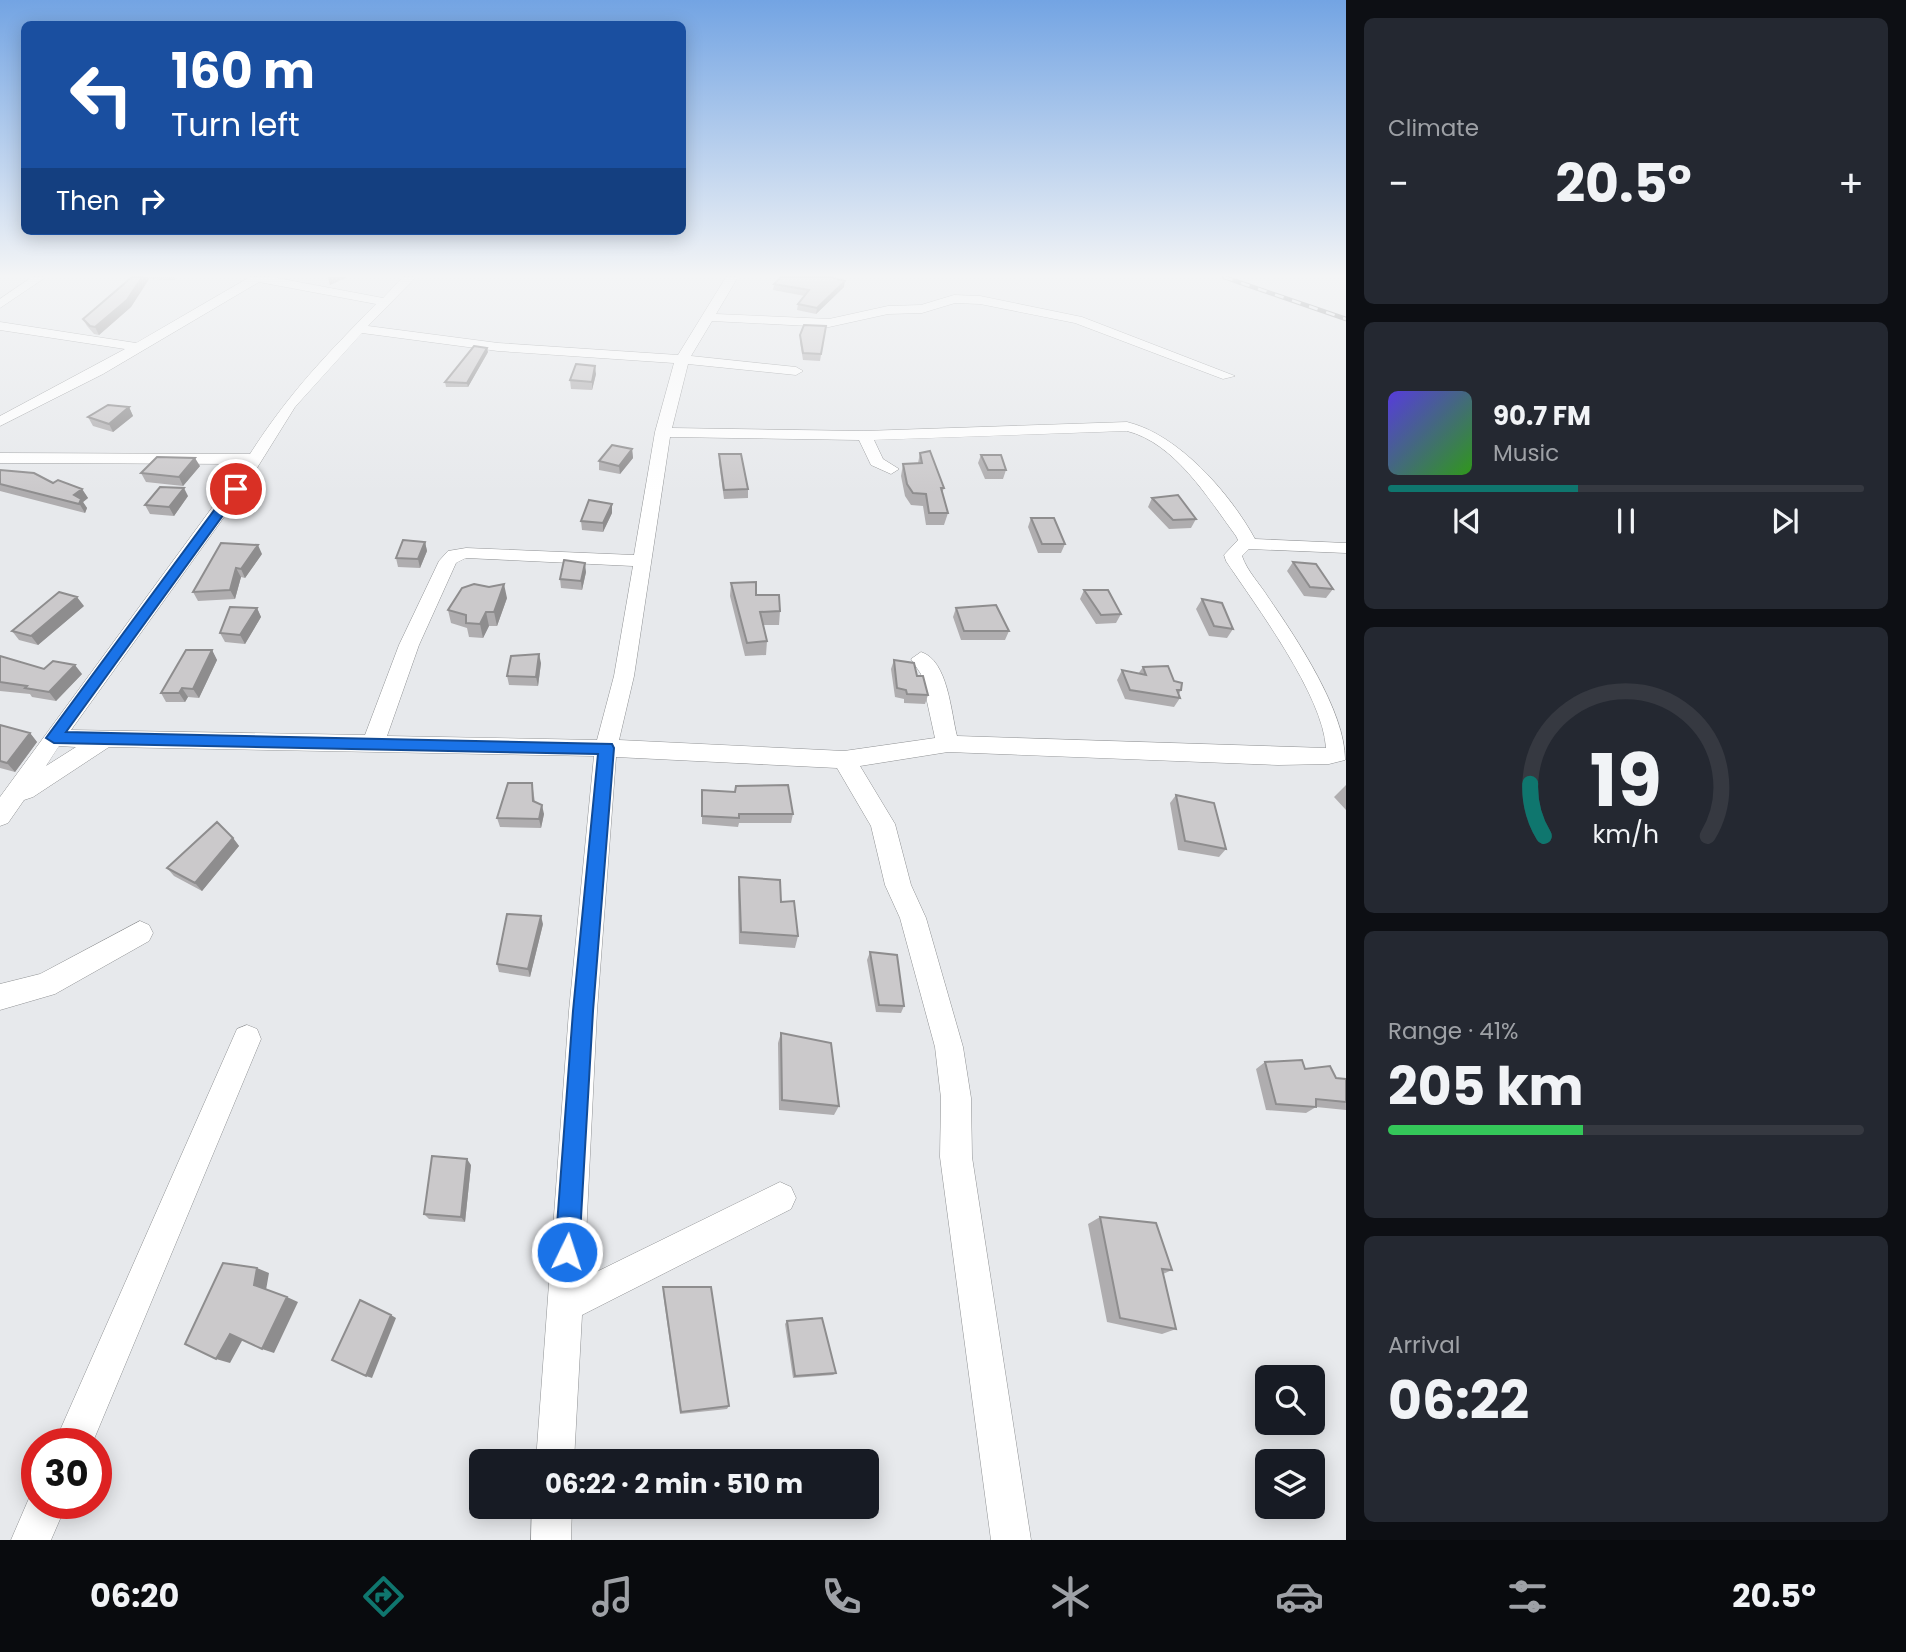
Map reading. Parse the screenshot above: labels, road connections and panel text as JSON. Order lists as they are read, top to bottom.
{
  "page": {
    "tile": [
      "Climate",
      ["Range · 41%", "205 km"],
      ["Arrival", "06:22"]
    ],
    "turn": ["160 m", "Turn left"],
    "heat": ["−", "20.5°", "+"],
    "then": "Then",
    "song": ["90.7 FM", "Music"],
    "limit": "30",
    "trip": "06:22 · 2 min · 510 m",
    "tabs": ["06:20", "20.5°"],
    "gauge": ["19", "km/h"]
  }
}
